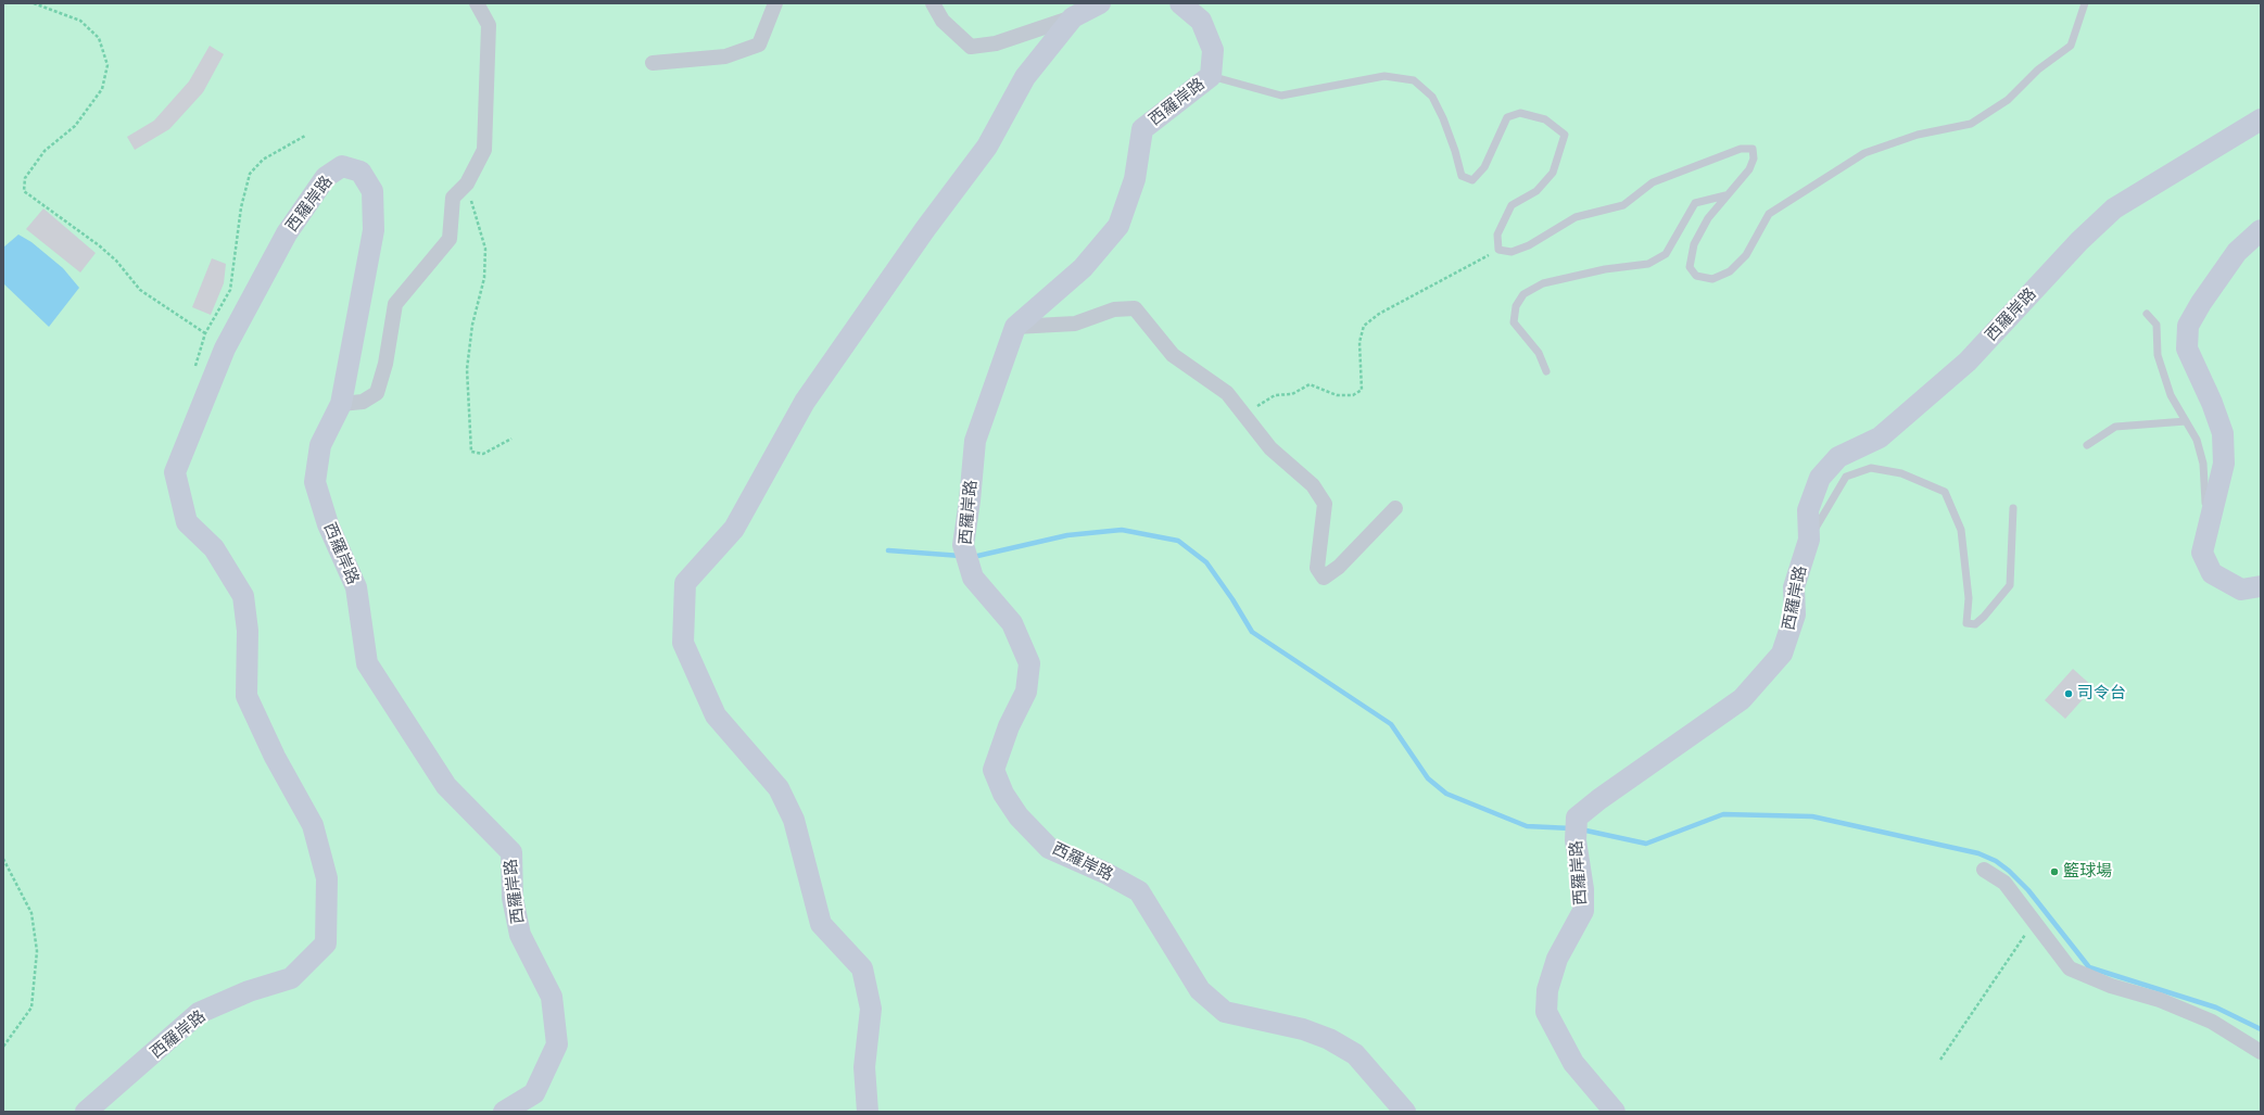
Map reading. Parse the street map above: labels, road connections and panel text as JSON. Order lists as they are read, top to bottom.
{
  "streets": {
    "street": ["西羅岸路"]
  },
  "places": ["司令台", "籃球場"]
}
